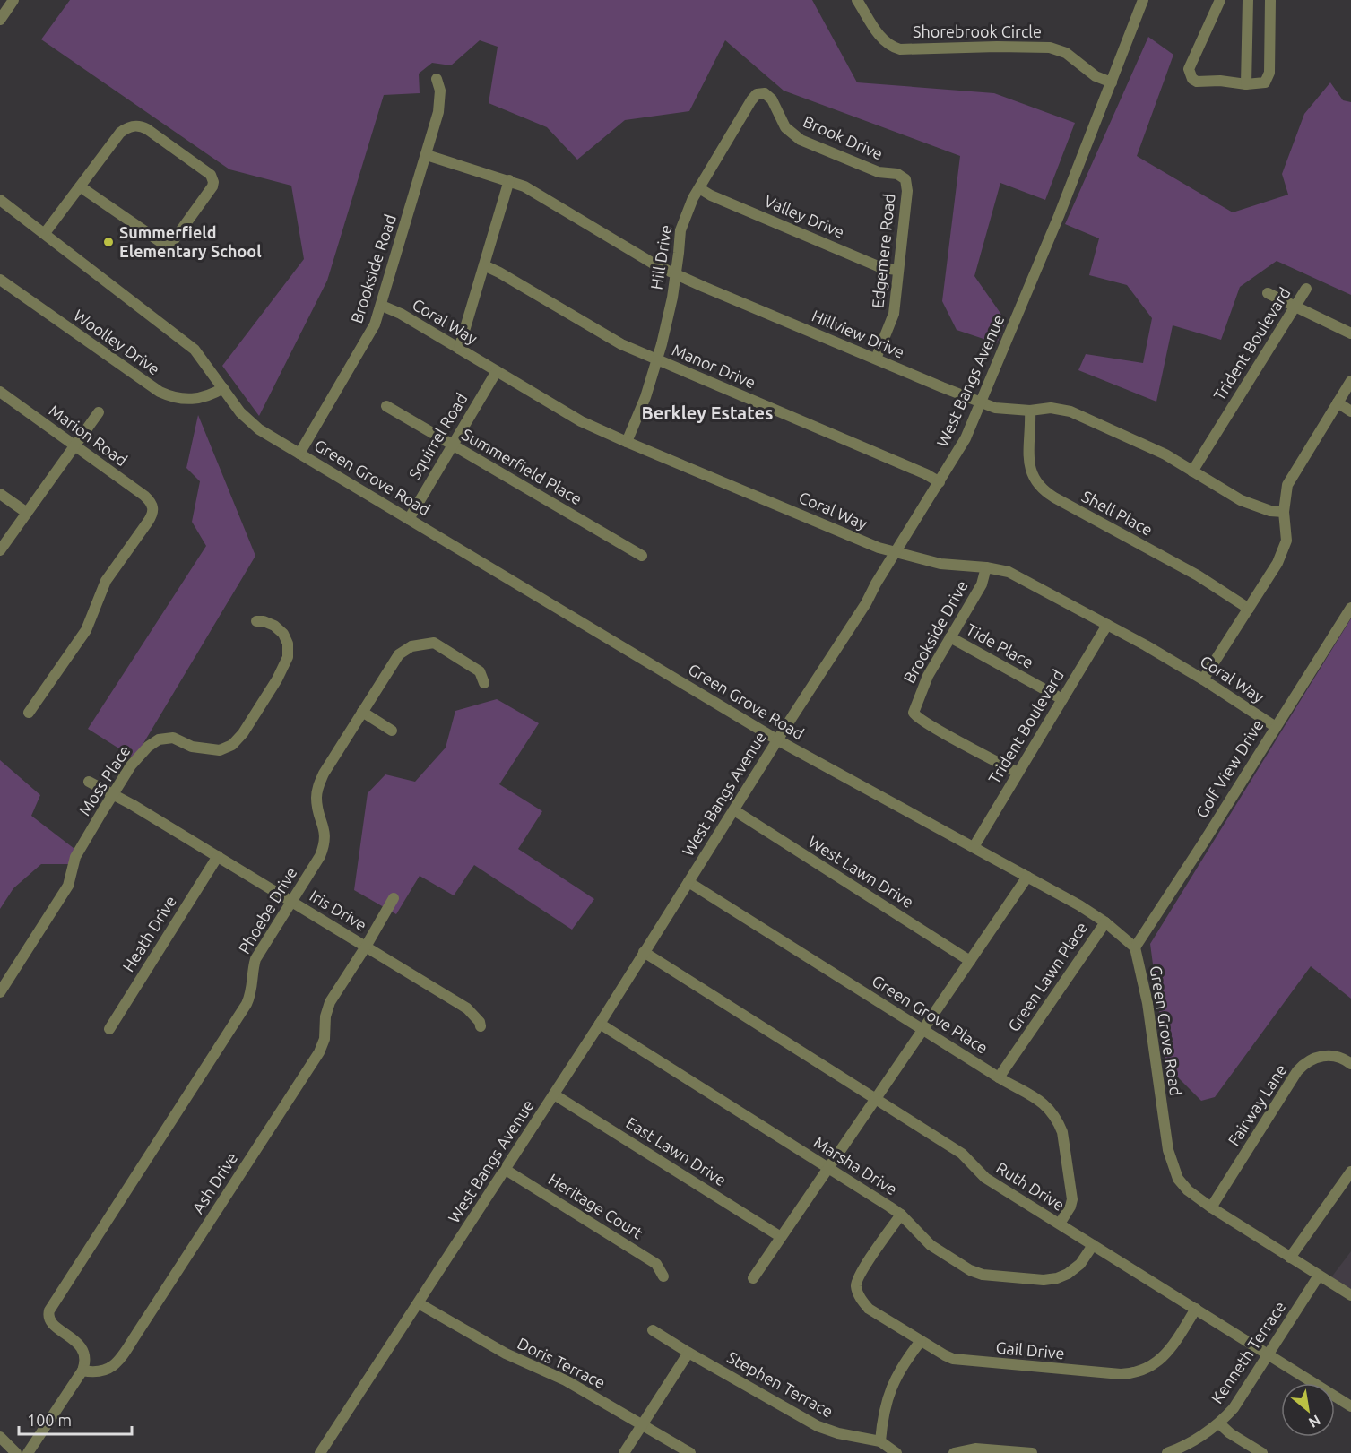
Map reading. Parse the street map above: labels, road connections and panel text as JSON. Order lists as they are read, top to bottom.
{
  "streets": {
    "street": [
      "Shorebrook Circle",
      "Brook Drive",
      "Valley Drive",
      "Edgemere Road",
      "Hill Drive",
      "Brookside Road",
      "Coral Way",
      "Hillview Drive",
      "Woolley Drive",
      "Trident Boulevard",
      "Manor Drive",
      "West Bangs Avenue",
      "Marion Road",
      "Squirrel Road",
      "Summerfield Place",
      "Green Grove Road",
      "Shell Place",
      "Brookside Drive",
      "Tide Place",
      "Golf View Drive",
      "Moss Place",
      "West Lawn Drive",
      "Phoebe Drive",
      "Iris Drive",
      "Heath Drive",
      "Green Lawn Place",
      "Green Grove Place",
      "Fairway Lane",
      "East Lawn Drive",
      "Marsha Drive",
      "Ash Drive",
      "Ruth Drive",
      "Heritage Court",
      "Gail Drive",
      "Kenneth Terrace",
      "Doris Terrace",
      "Stephen Terrace"
    ]
  },
  "crossings": [
    ["Shorebrook Circle", "West Bangs Avenue"],
    ["Brook Drive", "Edgemere Road"],
    ["Brook Drive", "Hill Drive"],
    ["Valley Drive", "Edgemere Road"],
    ["Valley Drive", "Hill Drive"],
    ["Edgemere Road", "Hillview Drive"],
    ["Hill Drive", "Coral Way"],
    ["Hill Drive", "Hillview Drive"],
    ["Hill Drive", "Manor Drive"],
    ["Brookside Road", "Coral Way"],
    ["Brookside Road", "Hillview Drive"],
    ["Brookside Road", "Green Grove Road"],
    ["Coral Way", "Trident Boulevard"],
    ["Coral Way", "West Bangs Avenue"],
    ["Coral Way", "Squirrel Road"],
    ["Coral Way", "Brookside Drive"],
    ["Coral Way", "Golf View Drive"],
    ["Hillview Drive", "Trident Boulevard"],
    ["Hillview Drive", "West Bangs Avenue"],
    ["Hillview Drive", "Shell Place"],
    ["Woolley Drive", "Green Grove Road"],
    ["Trident Boulevard", "Green Grove Road"],
    ["Trident Boulevard", "Brookside Drive"],
    ["Trident Boulevard", "Tide Place"],
    ["Manor Drive", "West Bangs Avenue"],
    ["West Bangs Avenue", "Green Grove Road"],
    ["West Bangs Avenue", "West Lawn Drive"],
    ["West Bangs Avenue", "Green Grove Place"],
    ["West Bangs Avenue", "East Lawn Drive"],
    ["West Bangs Avenue", "Marsha Drive"],
    ["West Bangs Avenue", "Ruth Drive"],
    ["West Bangs Avenue", "Heritage Court"],
    ["West Bangs Avenue", "Doris Terrace"],
    ["Squirrel Road", "Summerfield Place"],
    ["Squirrel Road", "Green Grove Road"],
    ["Green Grove Road", "Golf View Drive"],
    ["Green Grove Road", "Green Lawn Place"],
    ["Green Grove Road", "Fairway Lane"],
    ["Green Grove Road", "Kenneth Terrace"],
    ["Brookside Drive", "Tide Place"],
    ["Moss Place", "Iris Drive"],
    ["Phoebe Drive", "Iris Drive"],
    ["Phoebe Drive", "Ash Drive"],
    ["Iris Drive", "Heath Drive"],
    ["Iris Drive", "Ash Drive"],
    ["Green Lawn Place", "Green Grove Place"],
    ["Green Grove Place", "Ruth Drive"],
    ["Marsha Drive", "Ruth Drive"],
    ["Marsha Drive", "Gail Drive"],
    ["Ruth Drive", "Gail Drive"],
    ["Ruth Drive", "Kenneth Terrace"]
  ],
  "districts": ["Berkley Estates"],
  "places": ["Summerfield Elementary School"],
  "scale_bar": "100 m",
  "north": "bottom right"
}
